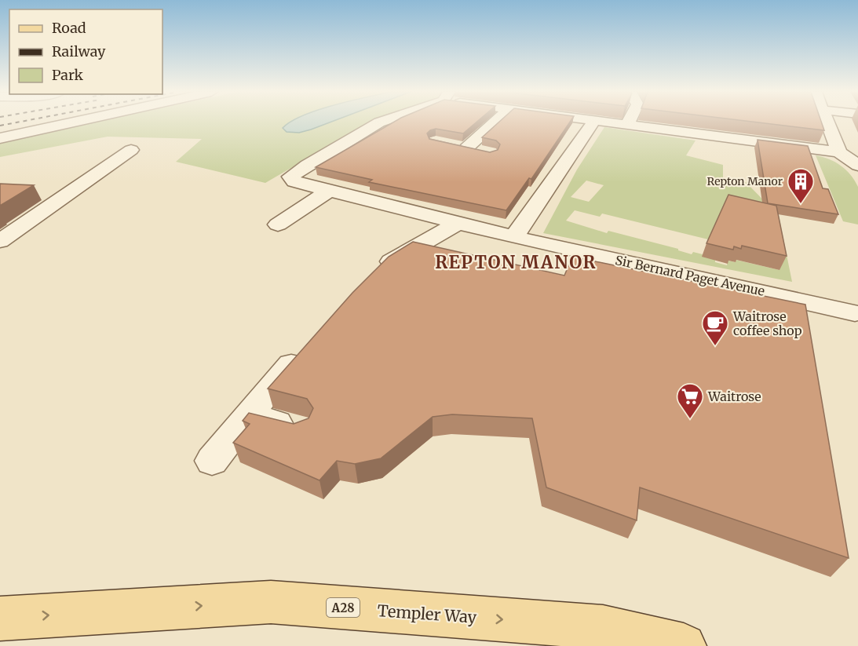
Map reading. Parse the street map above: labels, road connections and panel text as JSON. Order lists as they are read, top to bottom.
{
  "streets": {
    "main road": ["A28", "Templer Way"],
    "street": ["Sir Bernard Paget Avenue"]
  },
  "one_way": ["Templer Way"],
  "districts": ["REPTON MANOR"],
  "places": {
    "building": ["Repton Manor"],
    "cafe": ["Waitrose coffee shop"],
    "supermarket": ["Waitrose"]
  },
  "legend": ["Road", "Railway", "Park"]
}
